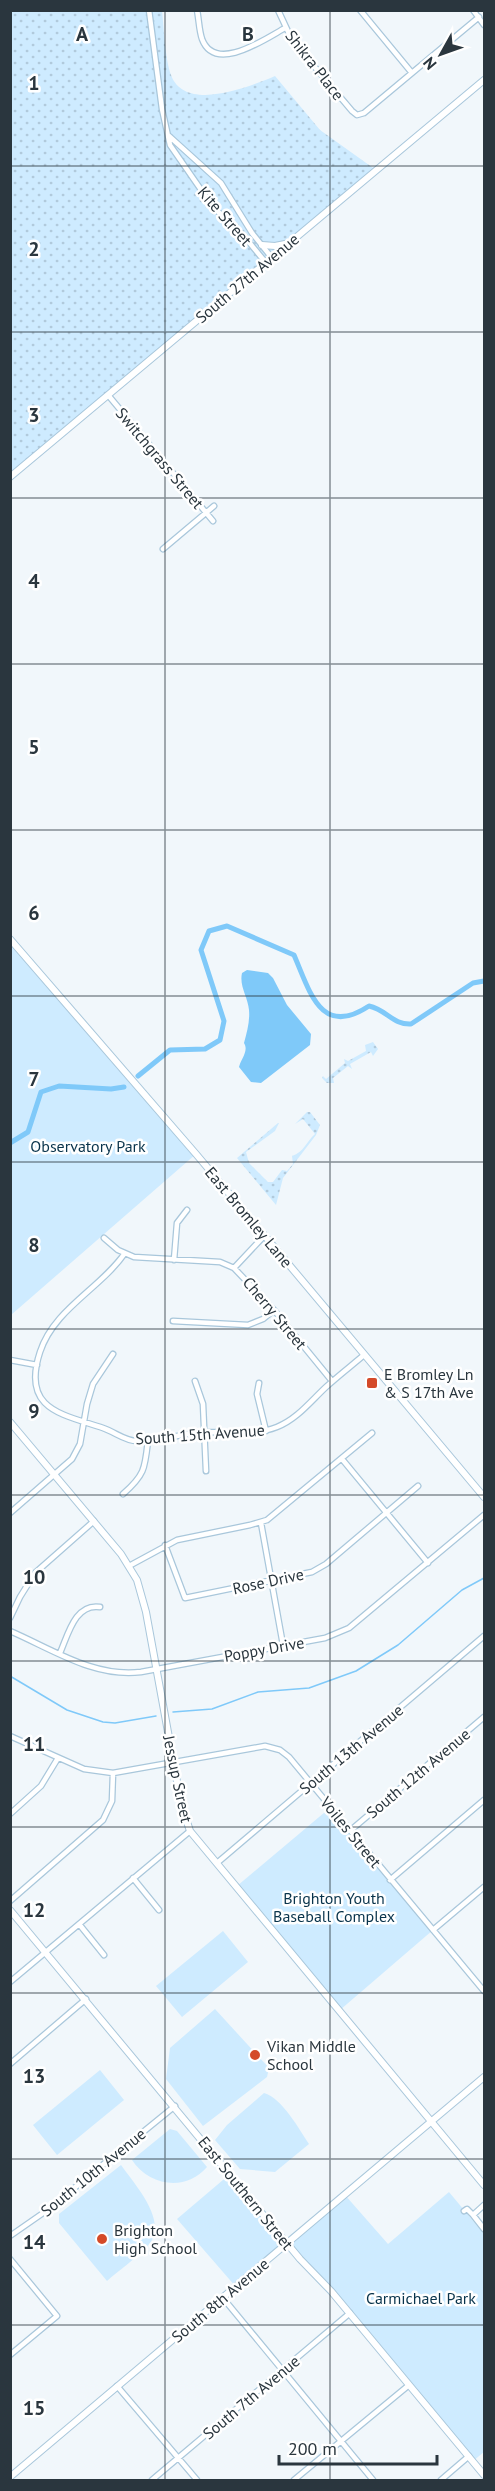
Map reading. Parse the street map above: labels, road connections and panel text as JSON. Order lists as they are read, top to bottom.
{
  "streets": {
    "street": [
      "Shikra Place",
      "Kite Street",
      "South 27th Avenue",
      "Switchgrass Street",
      "East Bromley Lane",
      "Cherry Street",
      "South 15th Avenue",
      "Rose Drive",
      "Poppy Drive",
      "South 13th Avenue",
      "South 12th Avenue",
      "Jessup Street",
      "Voiles Street",
      "South 10th Avenue",
      "East Southern Street",
      "South 8th Avenue",
      "South 7th Avenue"
    ]
  },
  "crossings": [
    ["Kite Street", "South 27th Avenue"],
    ["South 27th Avenue", "Switchgrass Street"],
    ["East Bromley Lane", "South 15th Avenue"],
    ["Cherry Street", "South 15th Avenue"],
    ["Poppy Drive", "Jessup Street"],
    ["South 13th Avenue", "Jessup Street"],
    ["South 13th Avenue", "Voiles Street"],
    ["South 12th Avenue", "Voiles Street"],
    ["Jessup Street", "Voiles Street"],
    ["Jessup Street", "South 8th Avenue"],
    ["South 10th Avenue", "East Southern Street"],
    ["East Southern Street", "South 8th Avenue"],
    ["East Southern Street", "South 7th Avenue"]
  ],
  "parks": ["Observatory Park", "Brighton Youth Baseball Complex", "Carmichael Park"],
  "places": {
    "transit": ["E Bromley Ln & S 17th Ave"],
    "other": ["Vikan Middle School", "Brighton High School"]
  },
  "scale_bar": "200 m",
  "north": "bottom left",
  "grid": {
    "columns": ["A", "B"],
    "rows": [
      "1",
      "2",
      "3",
      "4",
      "5",
      "6",
      "7",
      "8",
      "9",
      "10",
      "11",
      "12",
      "13",
      "14",
      "15"
    ]
  }
}
